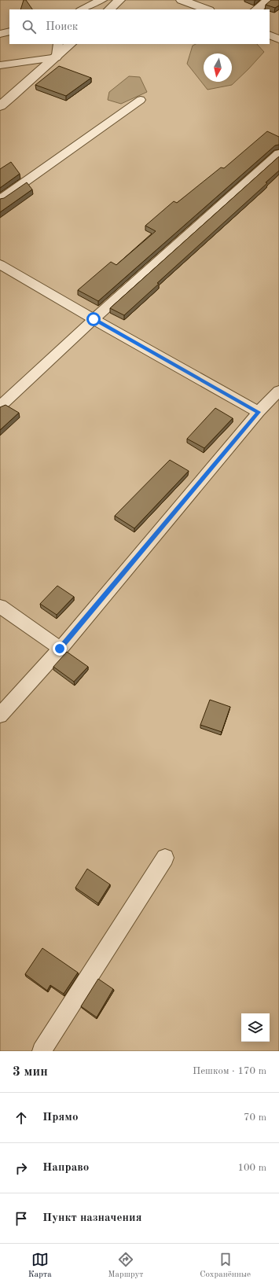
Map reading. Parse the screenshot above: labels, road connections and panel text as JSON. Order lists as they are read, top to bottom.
{
  "north": "bottom",
  "page": {
    "search": "Поиск",
    "heading": ["3 мин", "Пешком · 170 m"],
    "list": [
      ["Прямо", "70 m"],
      ["Направо", "100 m"],
      "Пункт назначения"
    ],
    "nav": ["Карта", "Маршрут", "Сохранённые"]
  }
}
